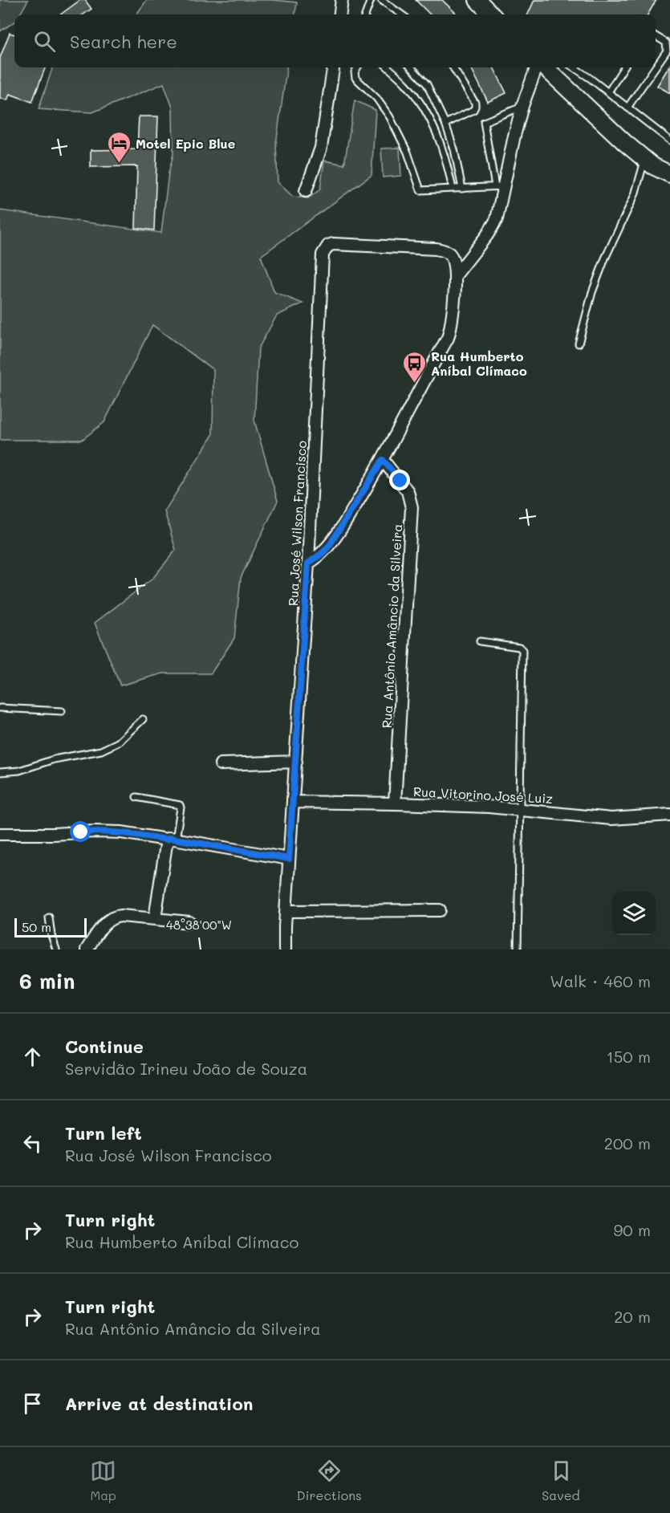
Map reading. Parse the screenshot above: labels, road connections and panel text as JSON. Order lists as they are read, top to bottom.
{
  "streets": {
    "street": ["Rua José Wilson Francisco", "Rua Antônio Amâncio da Silveira", "Rua Vitorino José Luiz"]
  },
  "crossings": [
    ["Rua José Wilson Francisco", "Rua Vitorino José Luiz"],
    ["Rua Antônio Amâncio da Silveira", "Rua Vitorino José Luiz"]
  ],
  "places": {
    "hotel": ["Motel Epic Blue"],
    "bus stop": ["Rua Humberto Aníbal Clímaco"]
  },
  "scale_bar": "50 m",
  "page": {
    "search": "Search here",
    "scale": "50 m",
    "heading": ["6 min", "Walk · 460 m"],
    "list": [
      ["Continue", "Servidão Irineu João de Souza", "150 m"],
      ["Turn left", "Rua José Wilson Francisco", "200 m"],
      ["Turn right", "Rua Humberto Aníbal Clímaco", "90 m"],
      ["Turn right", "Rua Antônio Amâncio da Silveira", "20 m"],
      "Arrive at destination"
    ],
    "nav": ["Map", "Directions", "Saved"]
  },
  "coordinates": ["48°38'00\"W"]
}
